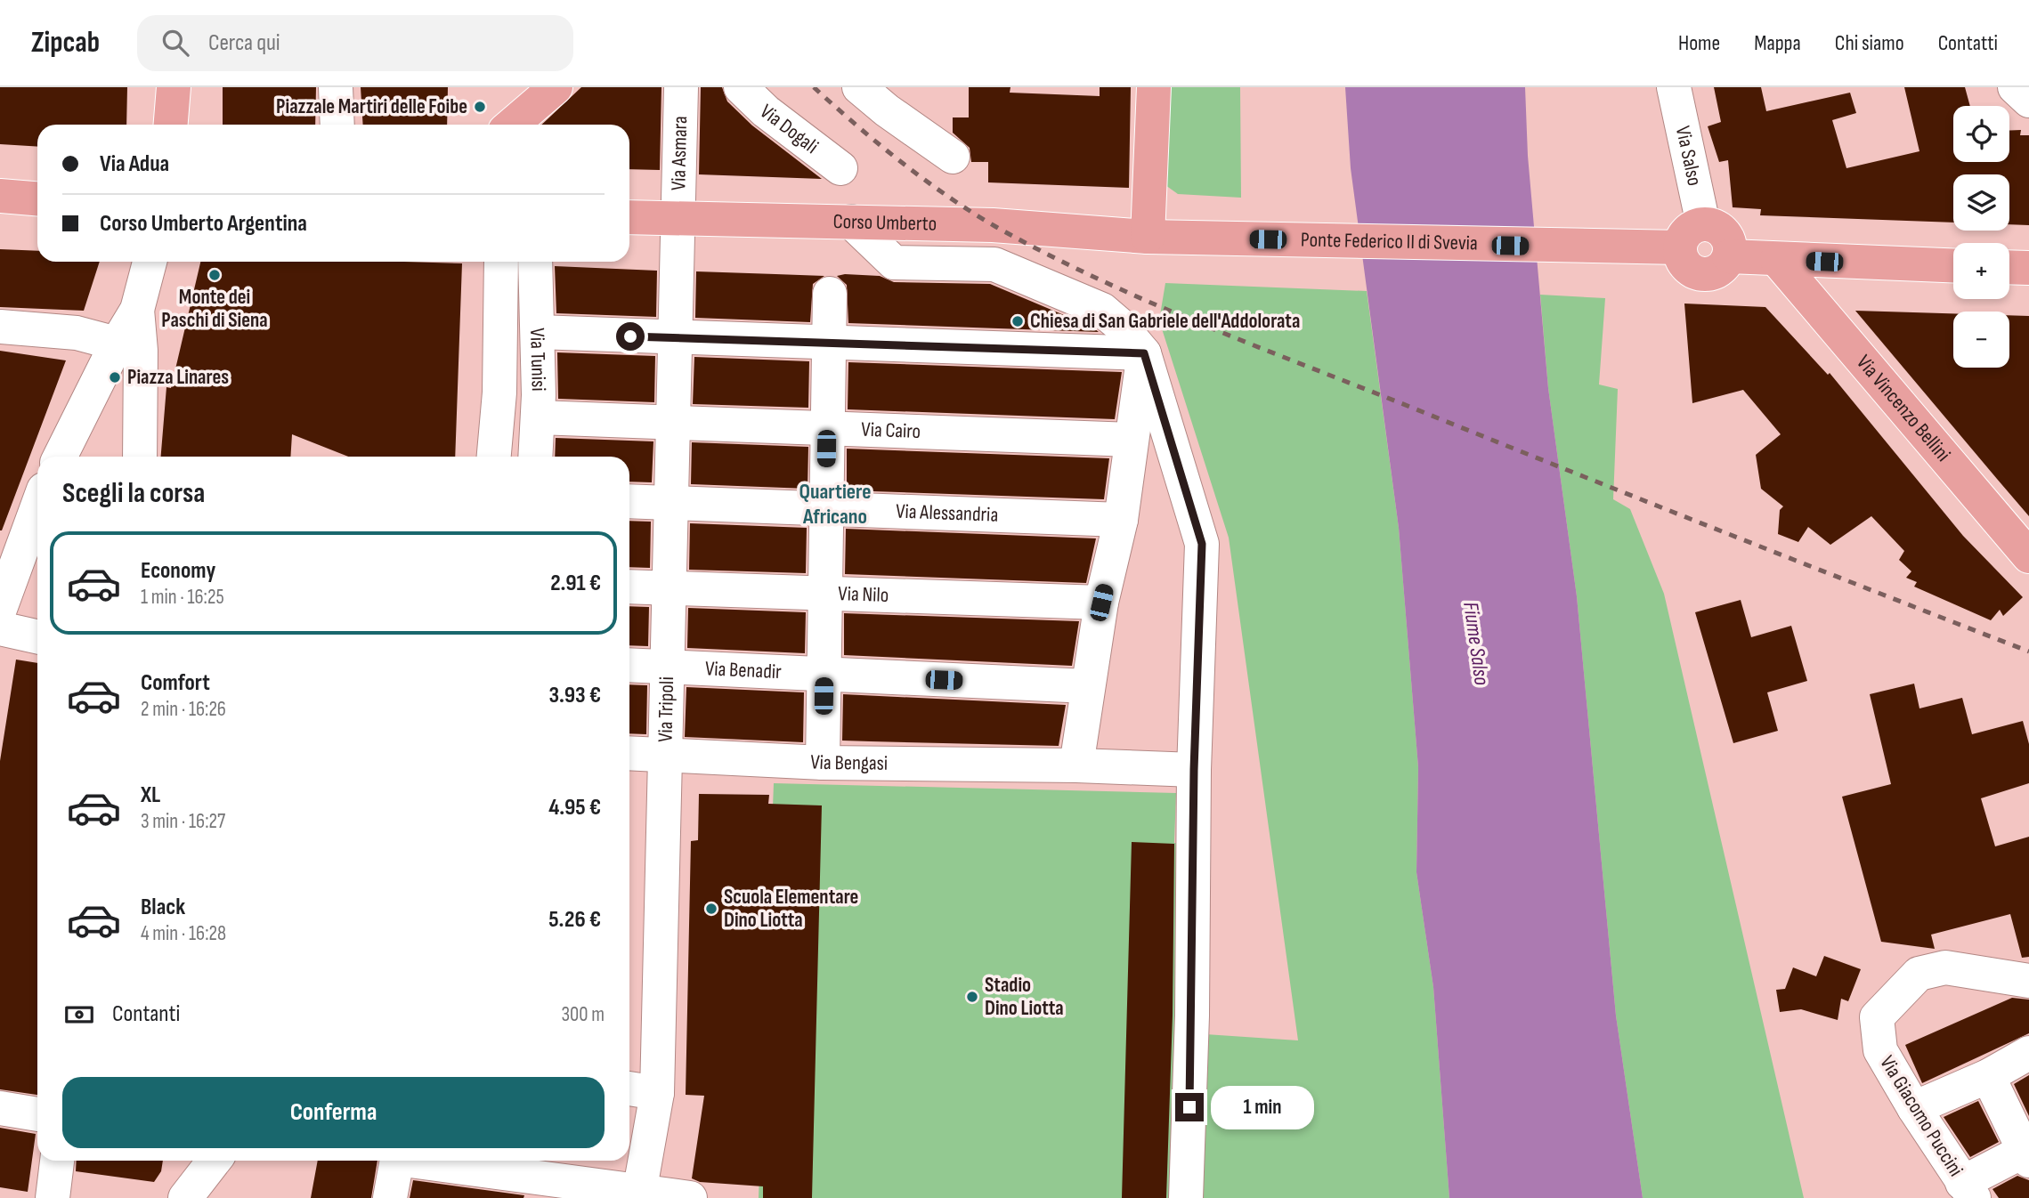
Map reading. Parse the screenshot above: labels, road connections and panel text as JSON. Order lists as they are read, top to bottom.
{
  "streets": {
    "main road": ["Corso Umberto", "Ponte Federico II di Svevia", "Via Vincenzo Bellini"],
    "street": [
      "Via Dogali",
      "Via Asmara",
      "Via Salso",
      "Via Tunisi",
      "Via Cairo",
      "Via Alessandria",
      "Via Nilo",
      "Via Benadir",
      "Via Tripoli",
      "Via Bengasi",
      "Via Giacomo Puccini"
    ]
  },
  "crossings": [
    ["Via Asmara", "Corso Umberto"],
    ["Via Asmara", "Via Tripoli"],
    ["Via Salso", "Ponte Federico II di Svevia"],
    ["Corso Umberto", "Ponte Federico II di Svevia"],
    ["Corso Umberto", "Via Tripoli"],
    ["Via Tunisi", "Via Cairo"],
    ["Via Cairo", "Via Tripoli"],
    ["Via Alessandria", "Via Tripoli"],
    ["Via Nilo", "Via Tripoli"],
    ["Via Benadir", "Via Tripoli"],
    ["Via Tripoli", "Via Bengasi"]
  ],
  "districts": ["Quartiere Africano"],
  "water": ["Fiume Salso"],
  "places": [
    "Piazzale Martiri delle Foibe",
    "Monte dei Paschi di Siena",
    "Chiesa di San Gabriele dell'Addolorata",
    "Piazza Linares",
    "Scuola Elementare Dino Liotta",
    "Stadio Dino Liotta"
  ],
  "page": {
    "header": "Zipcab",
    "search": "Cerca qui",
    "nav": [
      "Home",
      "Mappa",
      "Chi siamo",
      "Contatti"
    ],
    "map_buttons": ["+", "−"],
    "banner": ["Via Adua", "Corso Umberto Argentina"],
    "heading": "Scegli la corsa",
    "list": [
      {
        "name": "Economy",
        "note": "1 min · 16:25",
        "value": "2.91 €"
      },
      {
        "name": "Comfort",
        "note": "2 min · 16:26",
        "value": "3.93 €"
      },
      {
        "name": "XL",
        "note": "3 min · 16:27",
        "value": "4.95 €"
      },
      {
        "name": "Black",
        "note": "4 min · 16:28",
        "value": "5.26 €"
      }
    ],
    "pay": ["Contanti", "300 m"],
    "buttons": "Conferma",
    "bubble": "1 min"
  }
}
